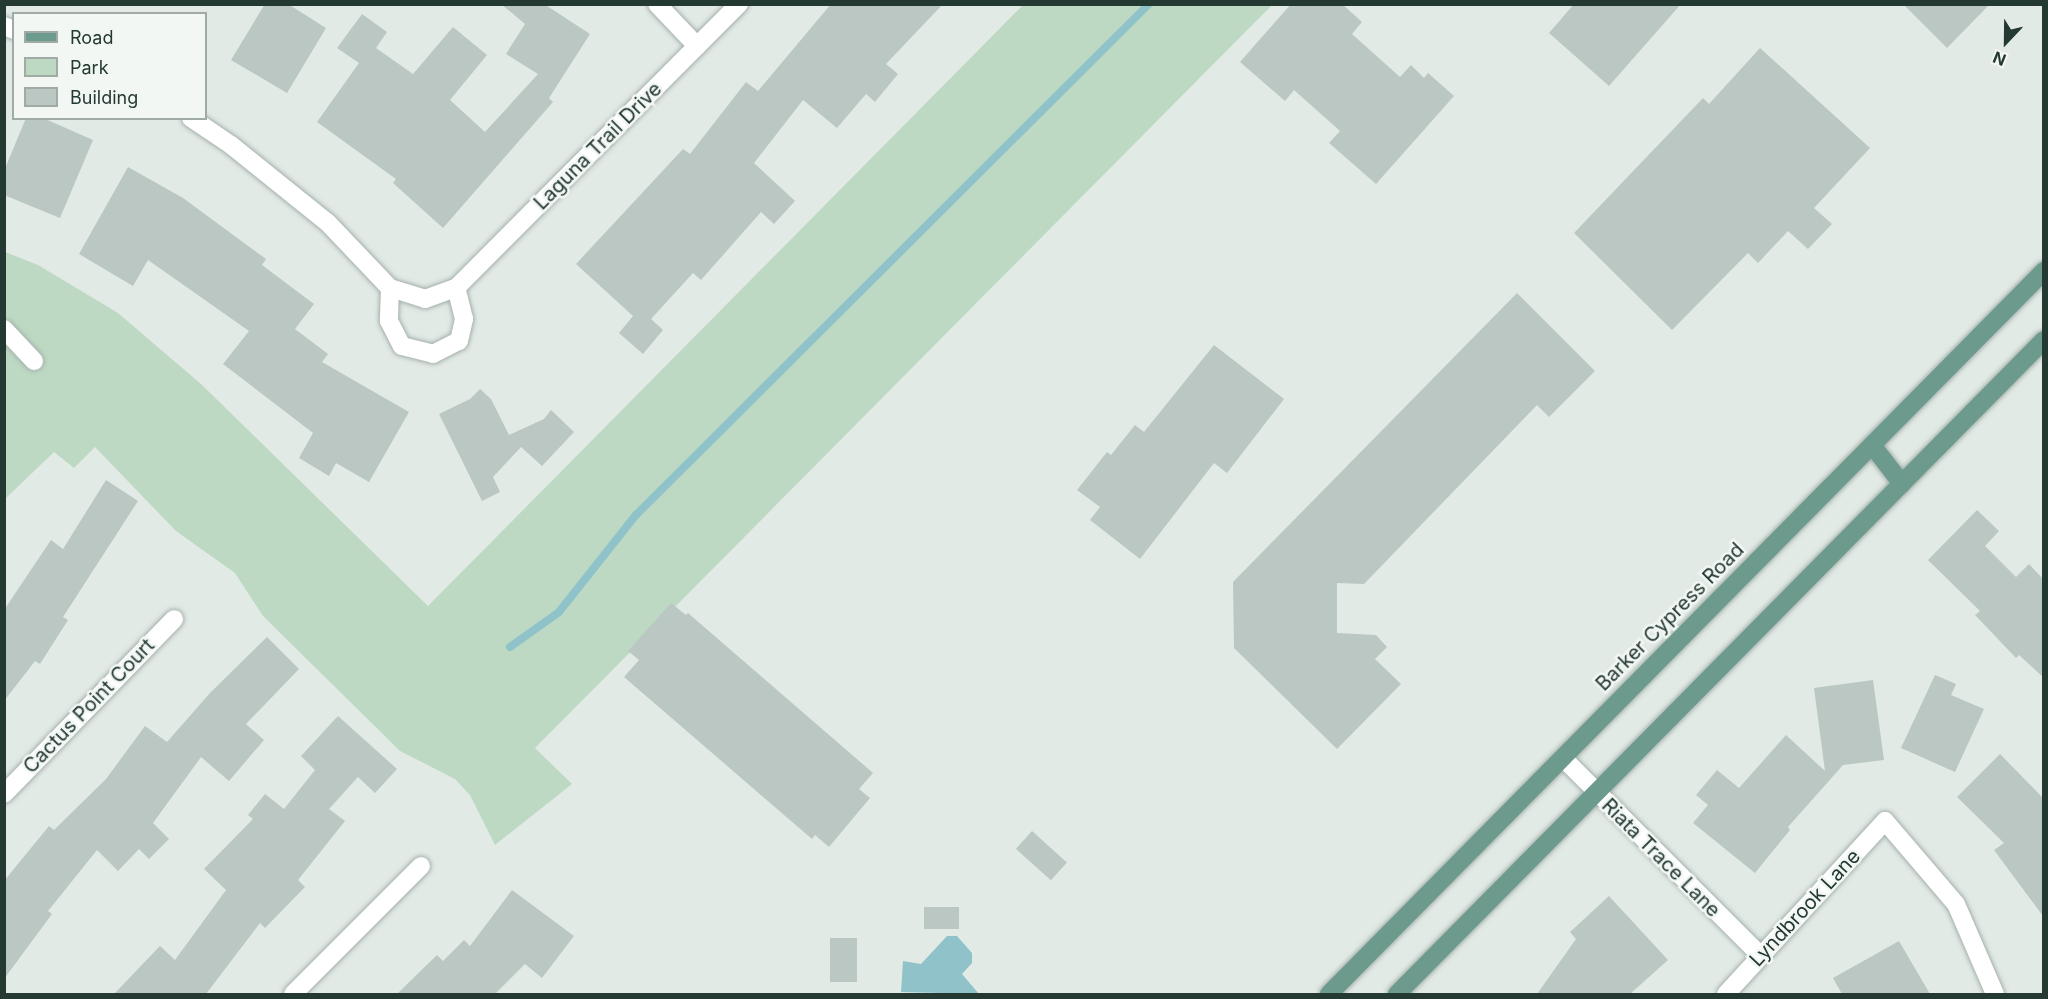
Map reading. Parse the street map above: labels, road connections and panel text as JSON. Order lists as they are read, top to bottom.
{
  "streets": {
    "main road": ["Barker Cypress Road"],
    "street": [
      "Laguna Trail Drive",
      "Cactus Point Court",
      "Riata Trace Lane",
      "Lyndbrook Lane"
    ]
  },
  "crossings": [
    ["Barker Cypress Road", "Riata Trace Lane"],
    ["Riata Trace Lane", "Lyndbrook Lane"]
  ],
  "legend": ["Road", "Park", "Building"],
  "north": "bottom"
}
